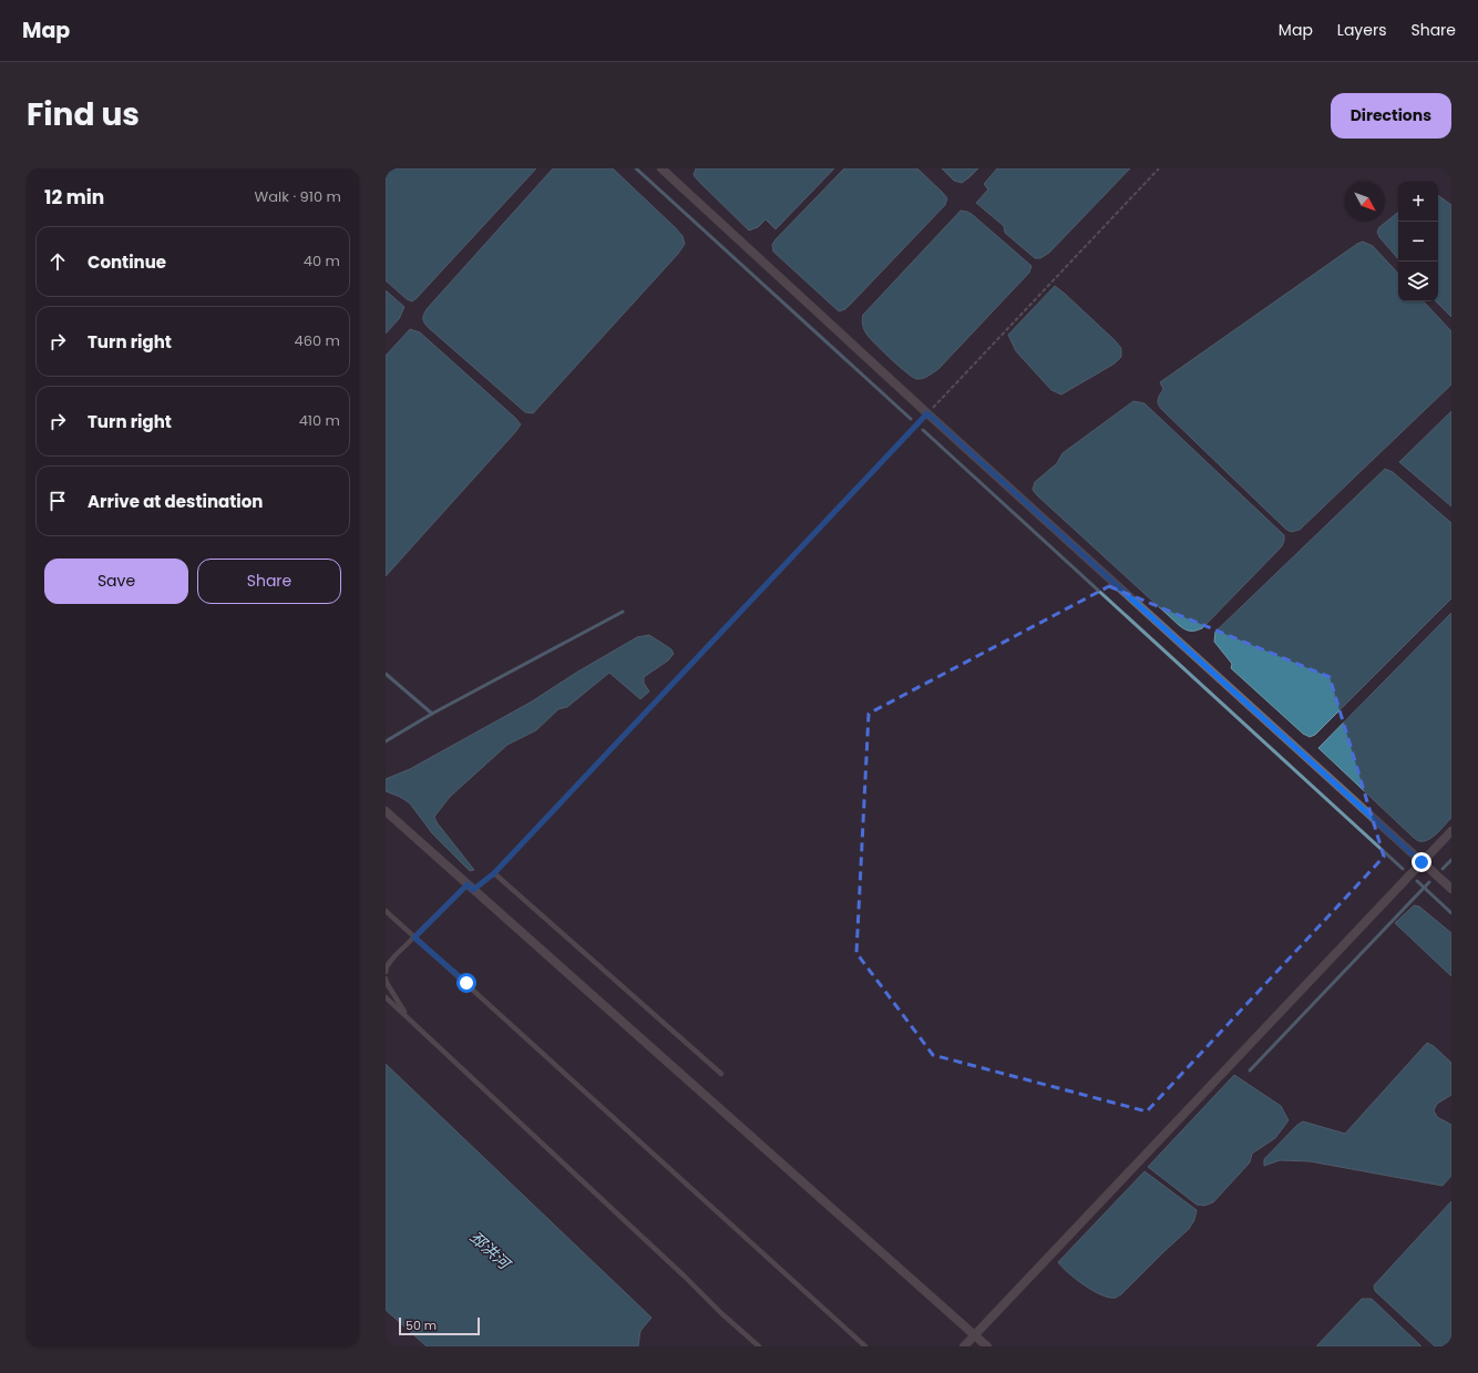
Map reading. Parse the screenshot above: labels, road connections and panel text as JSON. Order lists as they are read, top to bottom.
{
  "water": ["邳洪河"],
  "scale_bar": "50 m",
  "north": "bottom right",
  "page": {
    "header": "Map",
    "nav": ["Map", "Layers", "Share"],
    "title": "Find us",
    "buttons": [
      "Directions",
      ["Save", "Share"]
    ],
    "heading": ["12 min", "Walk · 910 m"],
    "map_buttons": ["+", "−"],
    "list": [
      ["Continue", "40 m"],
      ["Turn right", "460 m"],
      ["Turn right", "410 m"],
      "Arrive at destination"
    ],
    "scale": "50 m"
  }
}
